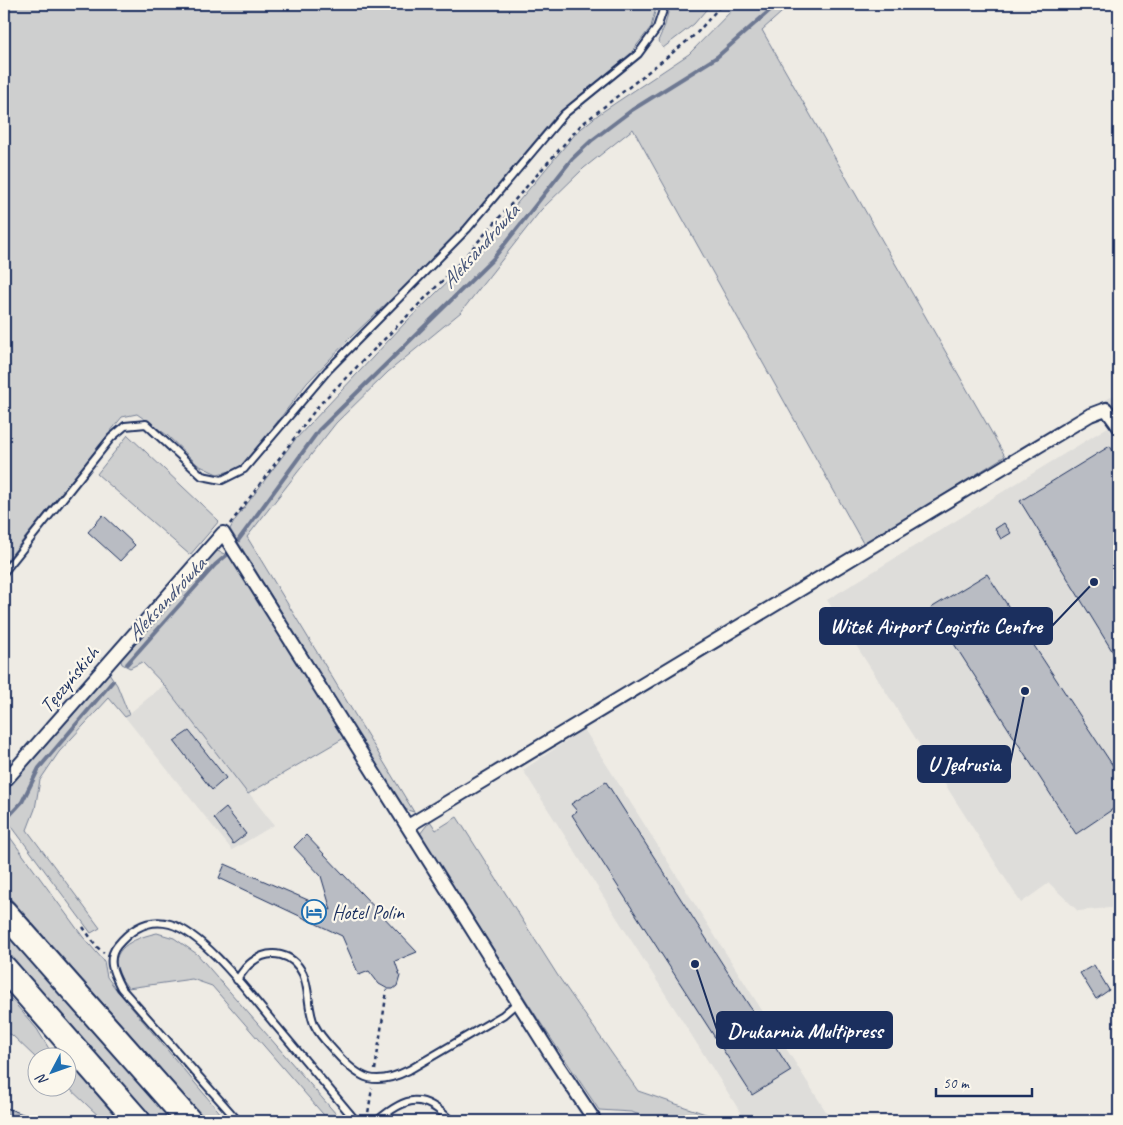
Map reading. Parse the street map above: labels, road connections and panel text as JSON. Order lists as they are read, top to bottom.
{
  "streets": {
    "street": ["Tęczyńskich"]
  },
  "water": ["Aleksandrówka"],
  "places": {
    "other": ["Witek Airport Logistic Centre", "U Jędrusia", "Drukarnia Multipress"],
    "hotel": ["Hotel Polin"]
  },
  "scale_bar": "50 m",
  "north": "bottom left"
}
